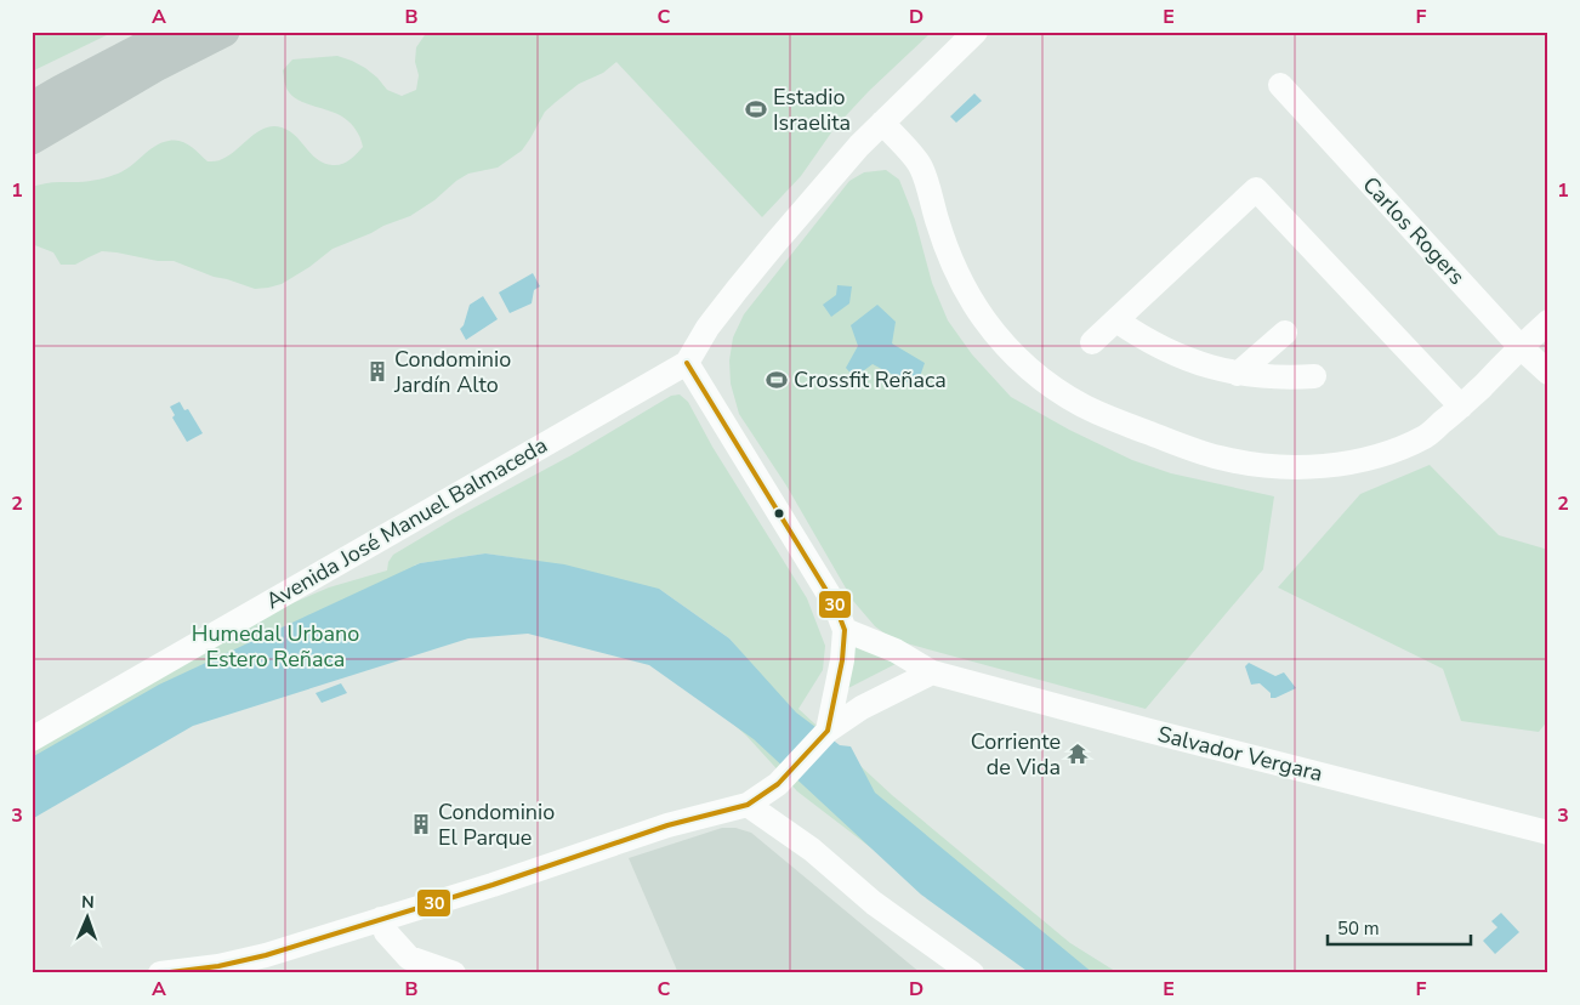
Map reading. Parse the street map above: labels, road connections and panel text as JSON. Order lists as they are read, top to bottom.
{
  "streets": {
    "street": ["Carlos Rogers", "Avenida José Manuel Balmaceda", "Salvador Vergara"]
  },
  "parks": ["Humedal Urbano Estero Reñaca"],
  "places": {
    "sports": ["Estadio Israelita", "Crossfit Reñaca"],
    "building": ["Condominio Jardín Alto", "Condominio El Parque"],
    "temple": ["Corriente de Vida"]
  },
  "lines": ["transit line 30"],
  "scale_bar": "50 m",
  "north": "top",
  "grid": {
    "columns": [
      "A",
      "B",
      "C",
      "D",
      "E",
      "F"
    ],
    "rows": ["1", "2", "3"]
  }
}
